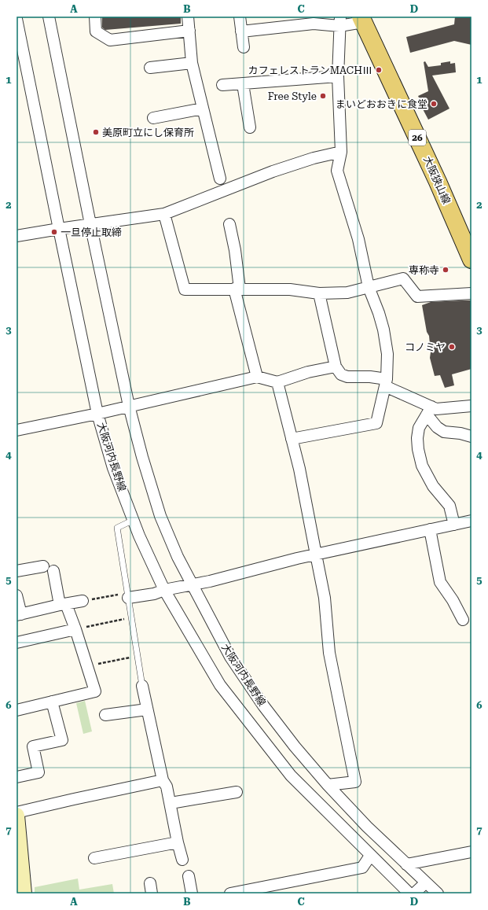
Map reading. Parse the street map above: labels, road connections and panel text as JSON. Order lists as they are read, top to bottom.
{
  "streets": {
    "main road": ["26", "大阪狭山線"],
    "street": ["大阪河内長野線"]
  },
  "places": [
    "カフェレストランMACHⅢ",
    "Free Style",
    "まいどおおきに食堂",
    "美原町立にし保育所",
    "一旦停止取締",
    "専称寺",
    "コノミヤ"
  ],
  "grid": {
    "columns": [
      "A",
      "B",
      "C",
      "D"
    ],
    "rows": [
      "1",
      "2",
      "3",
      "4",
      "5",
      "6",
      "7"
    ]
  }
}
